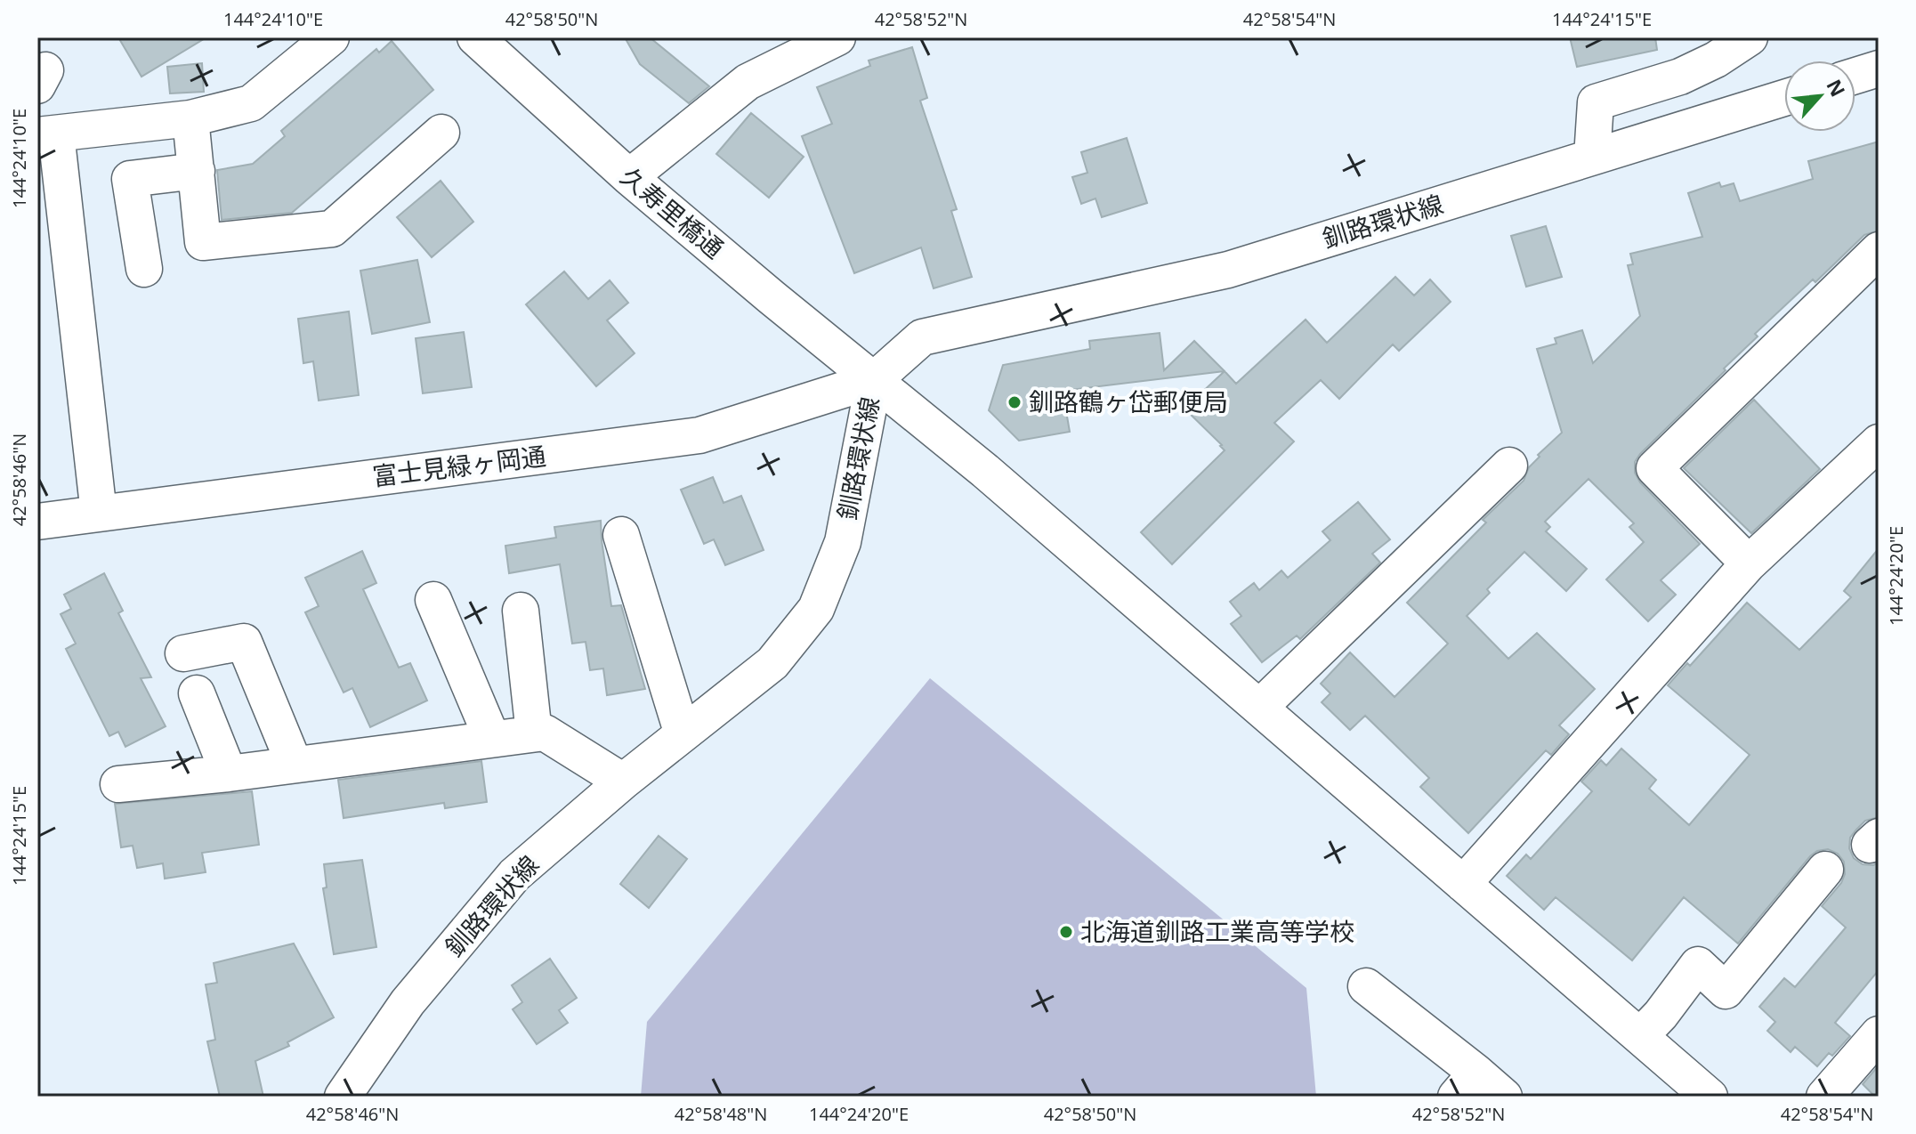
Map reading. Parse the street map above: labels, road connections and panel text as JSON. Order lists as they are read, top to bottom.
{
  "streets": {
    "street": ["久寿里橋通", "釧路環状線", "富士見緑ヶ岡通"]
  },
  "crossings": [
    ["久寿里橋通", "釧路環状線"],
    ["久寿里橋通", "富士見緑ヶ岡通"],
    ["釧路環状線", "富士見緑ヶ岡通"]
  ],
  "places": ["釧路鶴ヶ岱郵便局", "北海道釧路工業高等学校"],
  "north": "top right",
  "coordinates": [
    "144°24'10\"E",
    "42°58'50\"N",
    "42°58'52\"N",
    "42°58'54\"N",
    "144°24'15\"E",
    "42°58'46\"N",
    "144°24'20\"E",
    "42°58'48\"N"
  ]
}
